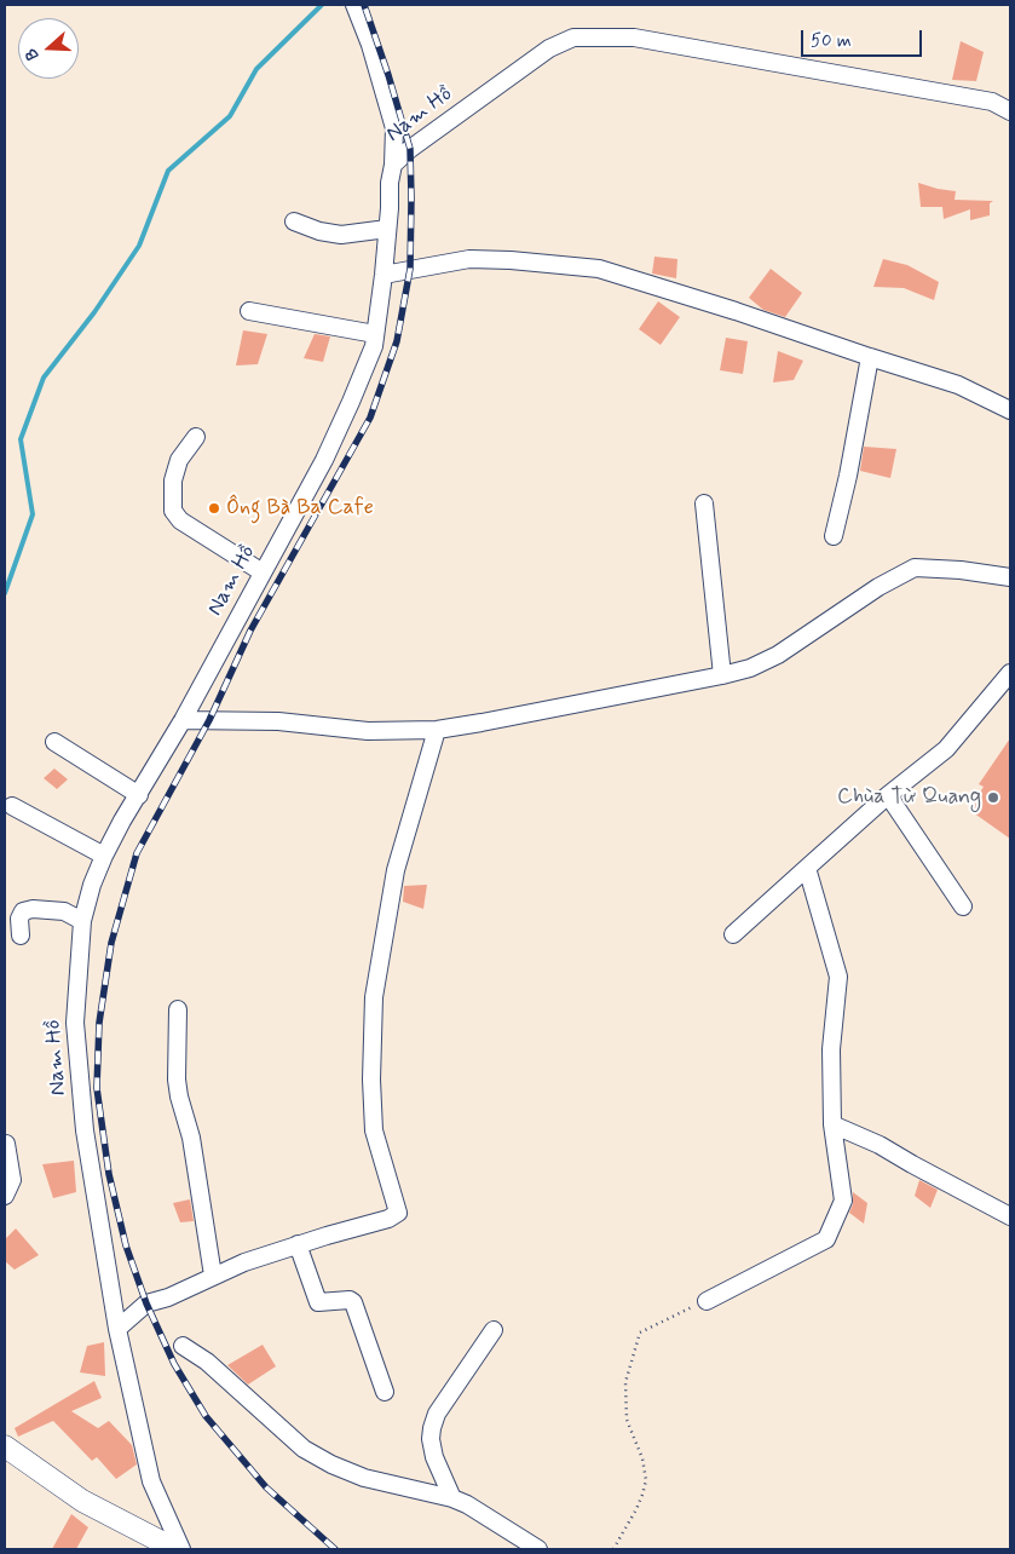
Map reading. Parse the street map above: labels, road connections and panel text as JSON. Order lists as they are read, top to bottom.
{
  "streets": {
    "street": ["Nam Hồ"]
  },
  "places": ["Ông Bà Ba Cafe", "Chùa Từ Quang"],
  "scale_bar": "50 m",
  "north": "left"
}
